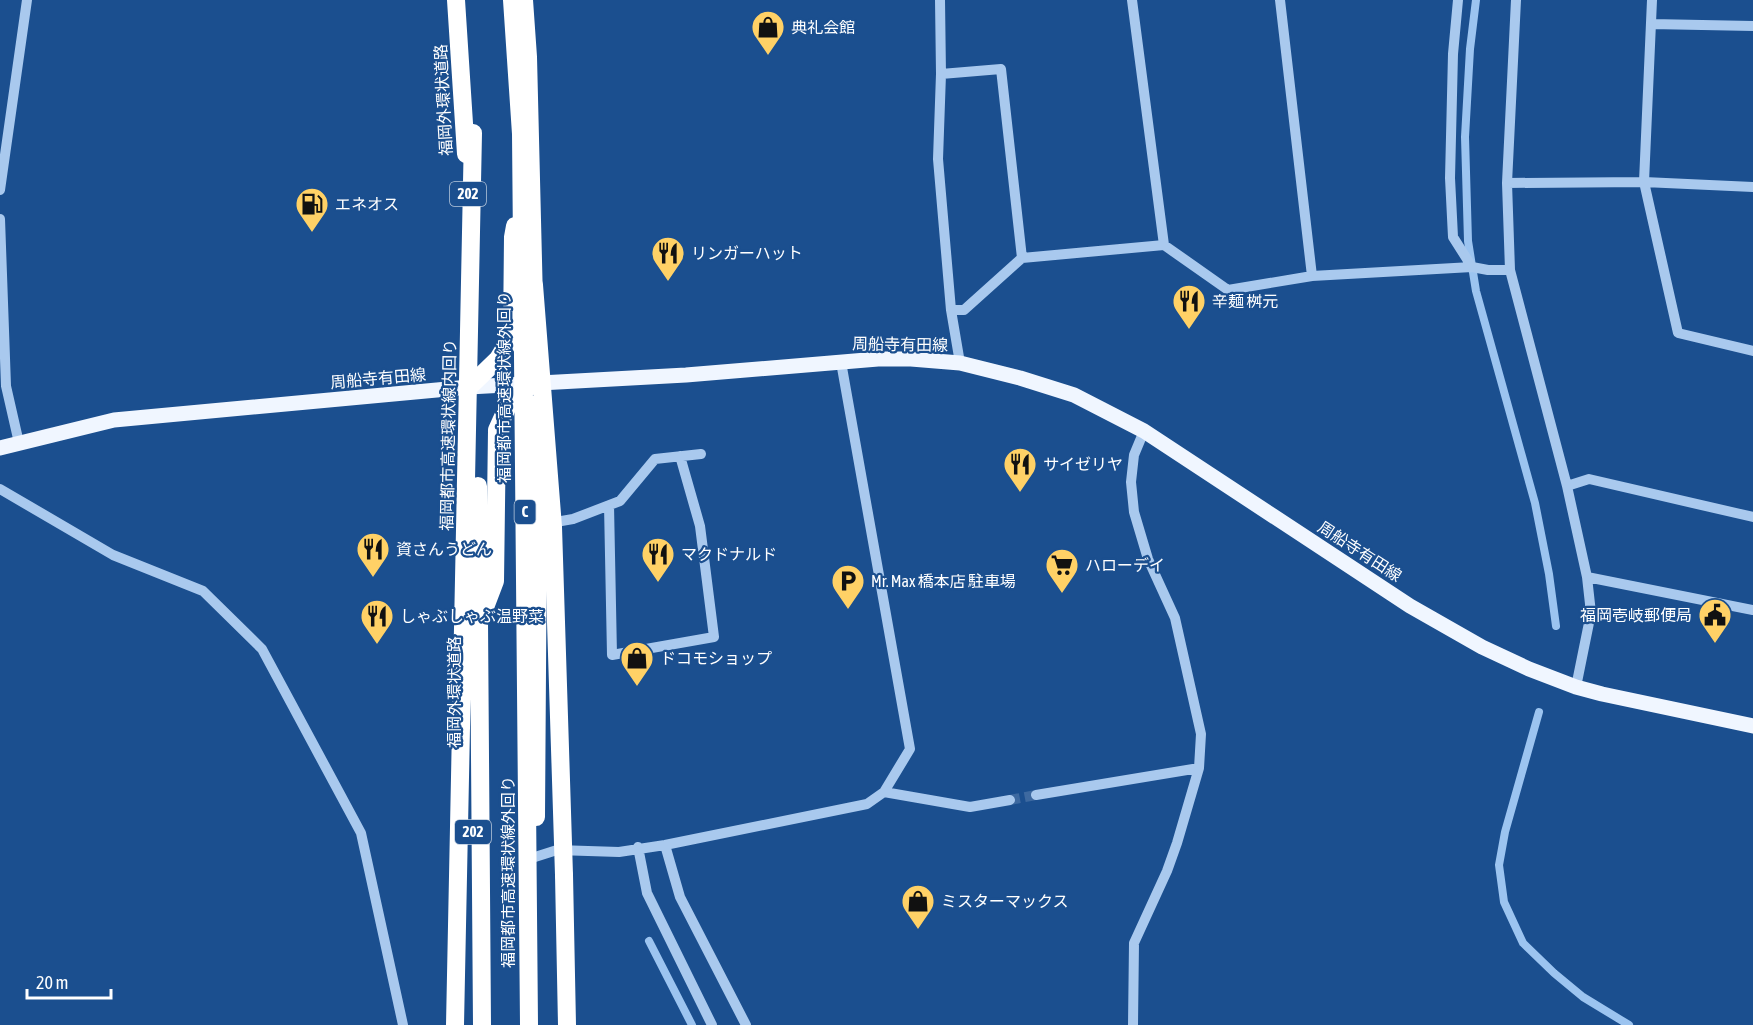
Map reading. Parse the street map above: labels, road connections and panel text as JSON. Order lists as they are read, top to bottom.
{
  "streets": {
    "highway": [
      "福岡外環状道路",
      "202",
      "福岡都市高速環状線外回り",
      "福岡都市高速環状線内回り",
      "C"
    ],
    "main road": ["周船寺有田線"]
  },
  "crossings": [
    ["福岡外環状道路", "周船寺有田線"]
  ],
  "places": {
    "shop": ["典礼会館", "ドコモショップ", "ミスターマックス"],
    "fuel station": ["エネオス"],
    "restaurant": [
      "リンガーハット",
      "辛麺 桝元",
      "サイゼリヤ",
      "資さんうどん",
      "マクドナルド",
      "しゃぶしゃぶ温野菜"
    ],
    "supermarket": ["ハローデイ"],
    "parking": ["Mr. Max 橋本店 駐車場"],
    "public building": ["福岡壱岐郵便局"]
  },
  "scale_bar": "20 m"
}
